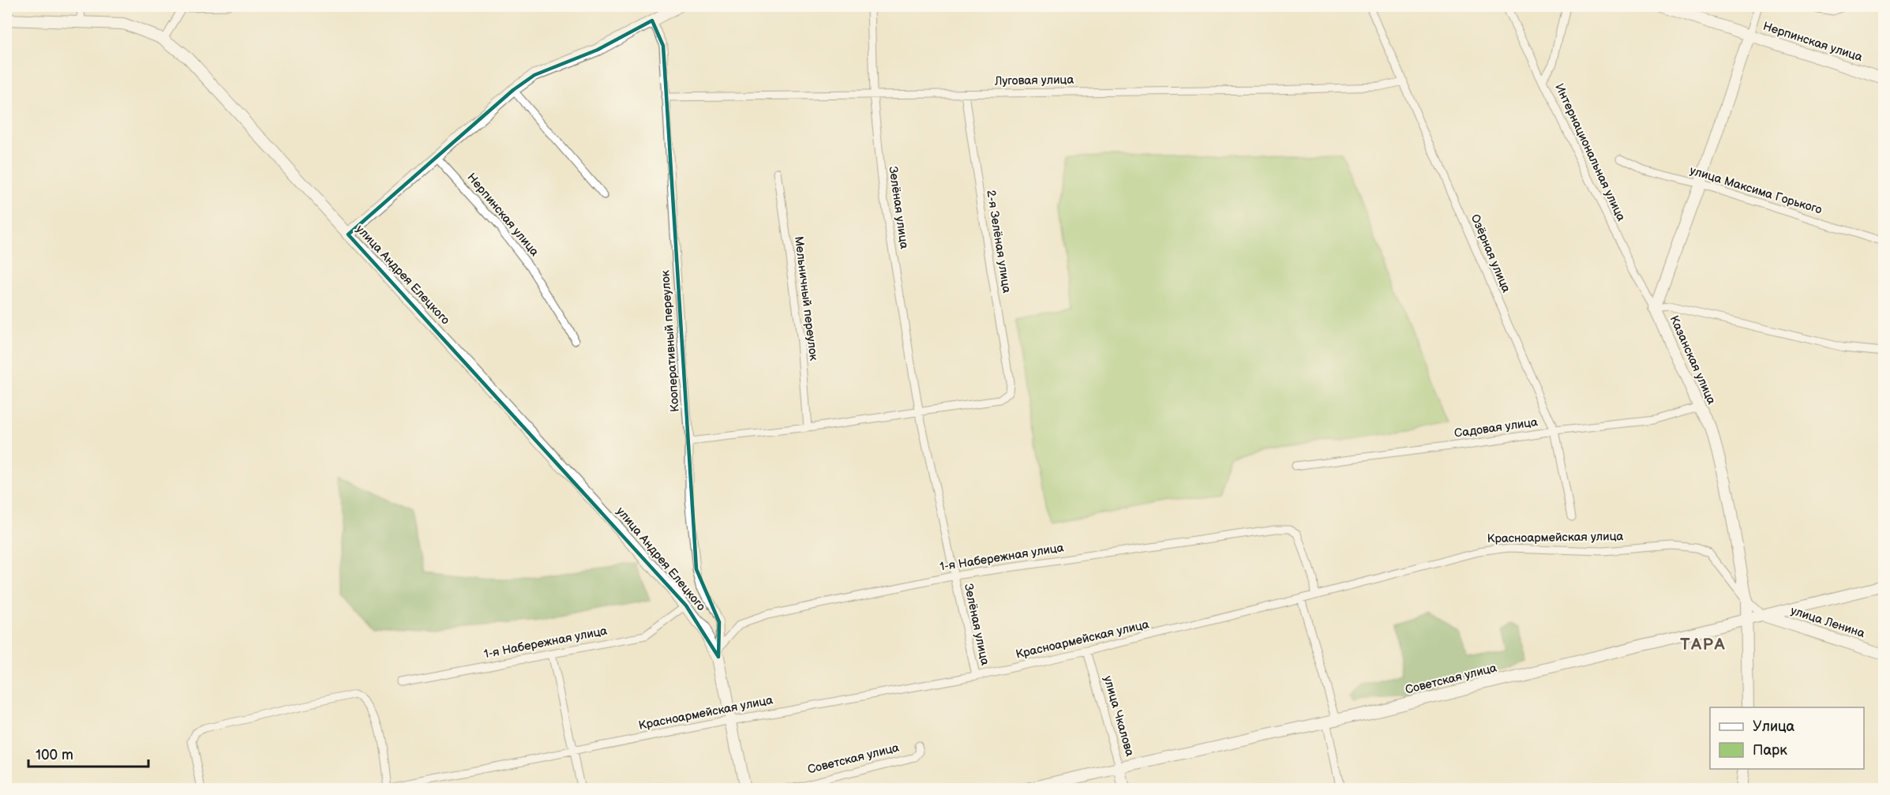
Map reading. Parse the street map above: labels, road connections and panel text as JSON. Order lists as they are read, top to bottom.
{
  "streets": {
    "main road": [
      "Нерпинская улица",
      "улица Андрея Елецкого",
      "Казанская улица",
      "улица Ленина",
      "Советская улица",
      "улица Чкалова"
    ],
    "street": [
      "Луговая улица",
      "Интернациональная улица",
      "улица Максима Горького",
      "Зелёная улица",
      "2-я Зелёная улица",
      "Озёрная улица",
      "Мельничный переулок",
      "Кооперативный переулок",
      "Садовая улица",
      "Красноармейская улица",
      "1-я Набережная улица"
    ]
  },
  "crossings": [
    ["Нерпинская улица", "Казанская улица"],
    ["Луговая улица", "Зелёная улица"],
    ["Луговая улица", "2-я Зелёная улица"],
    ["Луговая улица", "Озёрная улица"],
    ["Луговая улица", "Кооперативный переулок"],
    ["Интернациональная улица", "Казанская улица"],
    ["улица Максима Горького", "Казанская улица"],
    ["Зелёная улица", "2-я Зелёная улица"],
    ["Зелёная улица", "Красноармейская улица"],
    ["Зелёная улица", "1-я Набережная улица"],
    ["Озёрная улица", "Садовая улица"],
    ["улица Андрея Елецкого", "Кооперативный переулок"],
    ["улица Андрея Елецкого", "Красноармейская улица"],
    ["улица Андрея Елецкого", "1-я Набережная улица"],
    ["Кооперативный переулок", "1-я Набережная улица"],
    ["Казанская улица", "Садовая улица"],
    ["Казанская улица", "Красноармейская улица"],
    ["Казанская улица", "Советская улица"],
    ["Красноармейская улица", "1-я Набережная улица"],
    ["Красноармейская улица", "улица Ленина"],
    ["Красноармейская улица", "Советская улица"],
    ["Красноармейская улица", "улица Чкалова"],
    ["улица Ленина", "Советская улица"],
    ["Советская улица", "улица Чкалова"]
  ],
  "districts": ["ТАРА"],
  "legend": ["Улица", "Парк"],
  "scale_bar": "100 m"
}
